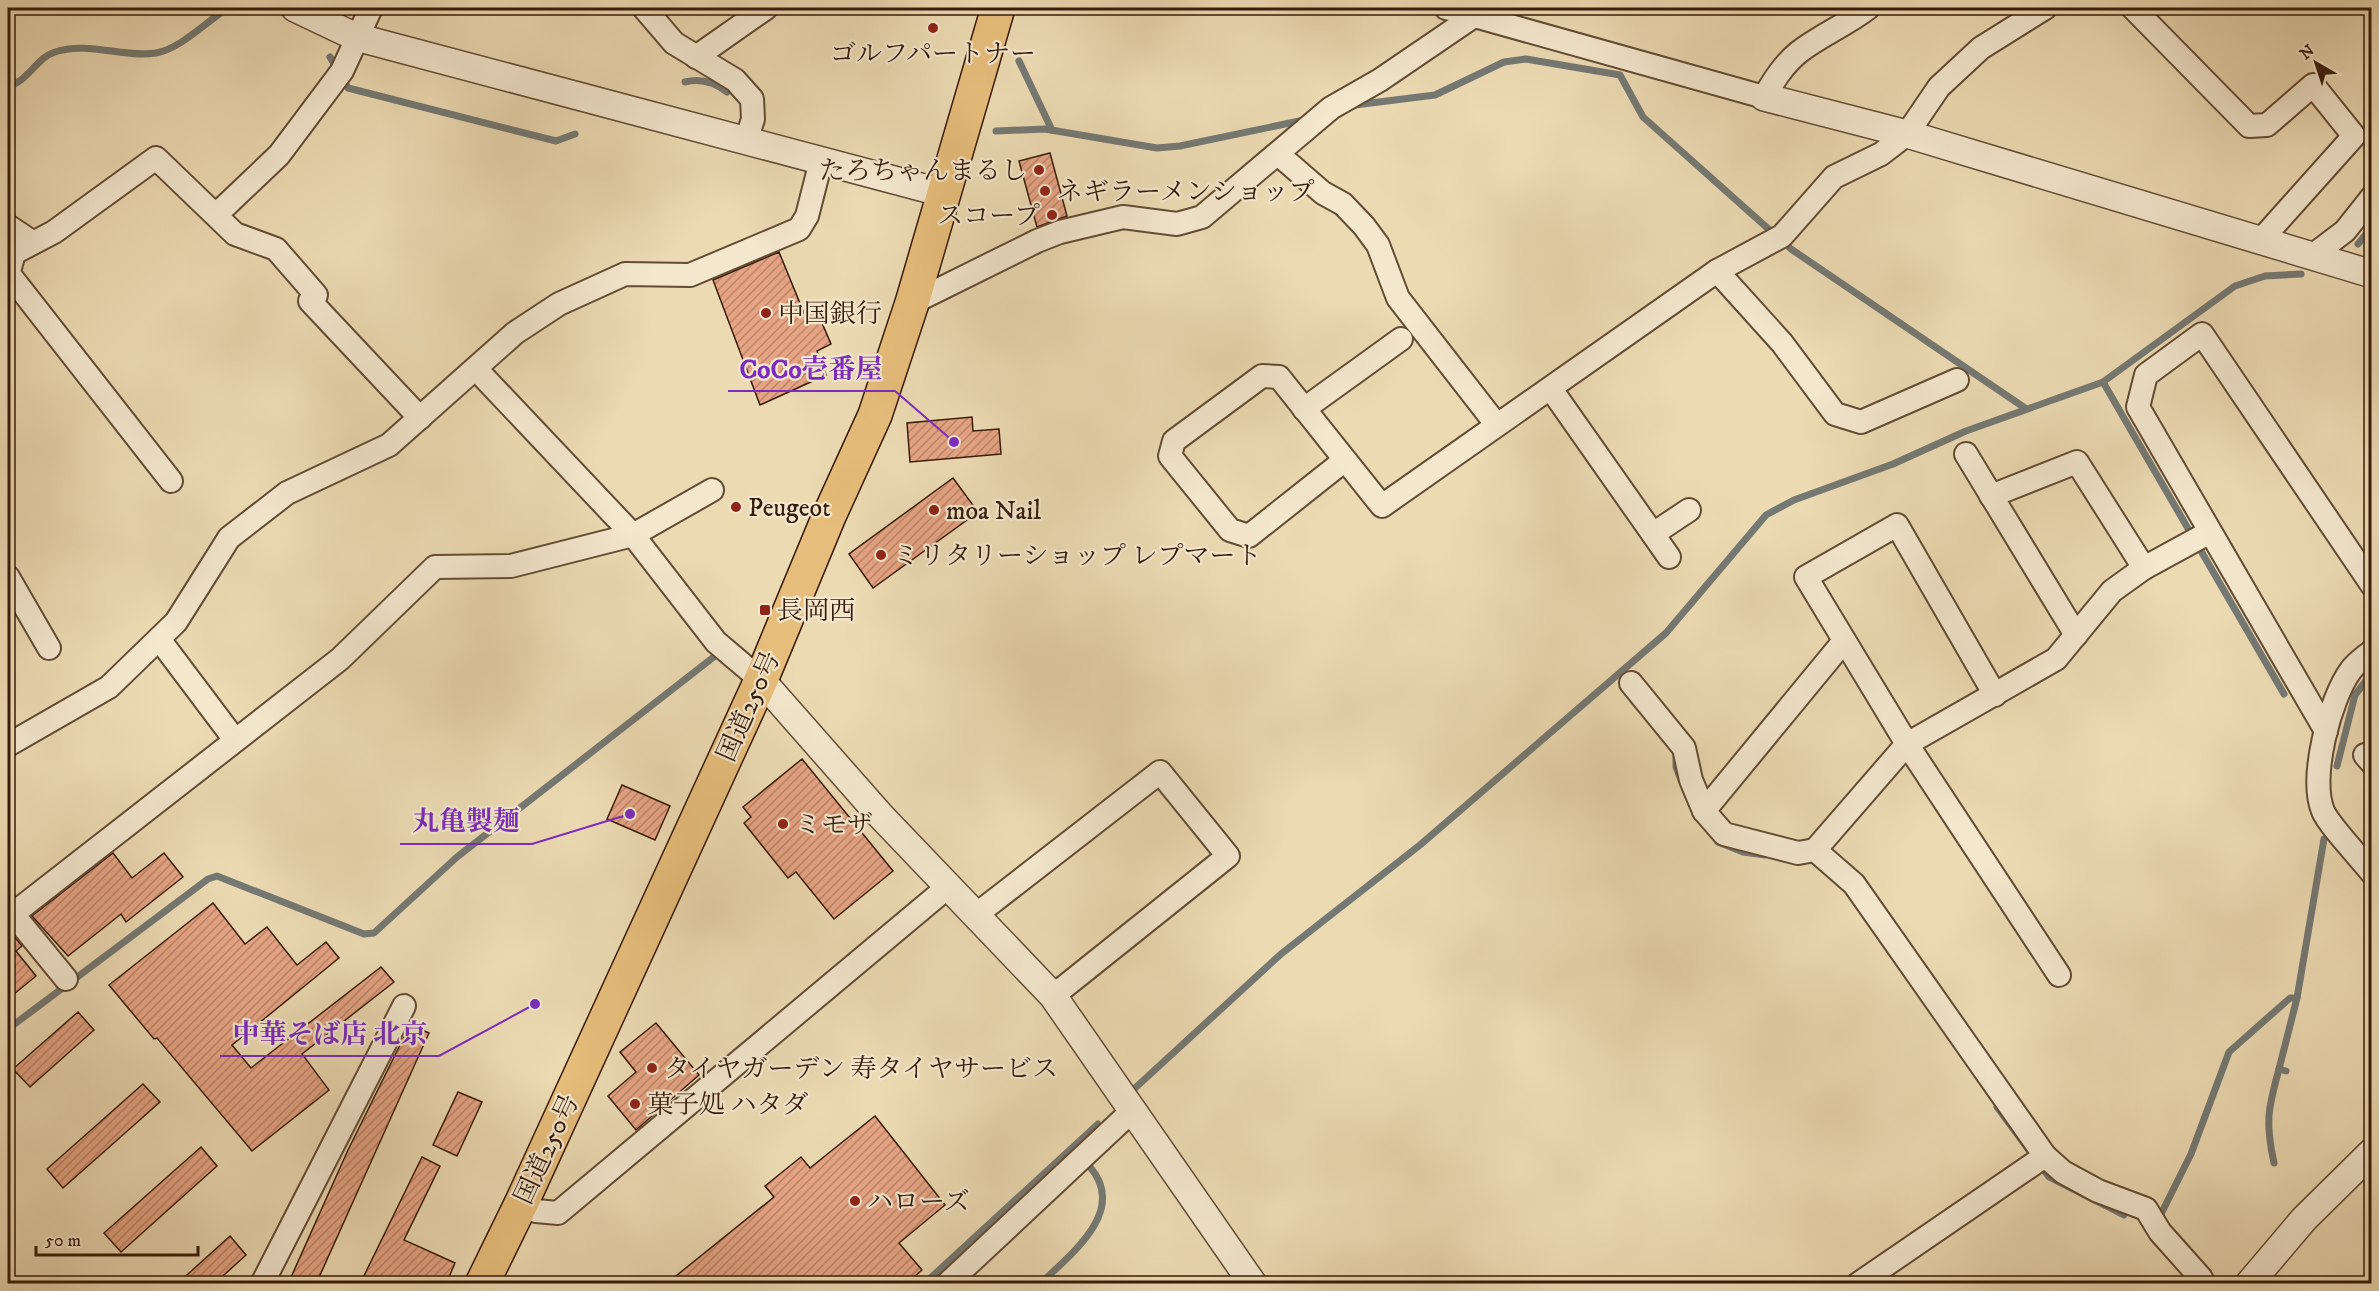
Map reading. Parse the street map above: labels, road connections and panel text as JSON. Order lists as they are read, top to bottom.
{
  "streets": {
    "highway": ["国道250号"]
  },
  "places": {
    "other": [
      "ゴルフパートナー",
      "たろちゃんまるし",
      "ネギラーメンショップ",
      "スコープ",
      "中国銀行",
      "CoCo壱番屋",
      "Peugeot",
      "moa Nail",
      "ミリタリーショップ レプマート",
      "丸亀製麺",
      "ミモザ",
      "中華そば店 北京",
      "タイヤガーデン 寿タイヤサービス",
      "菓子処 ハタダ",
      "ハローズ"
    ],
    "transit": ["長岡西"]
  },
  "scale_bar": "50 m",
  "north": "top left"
}
